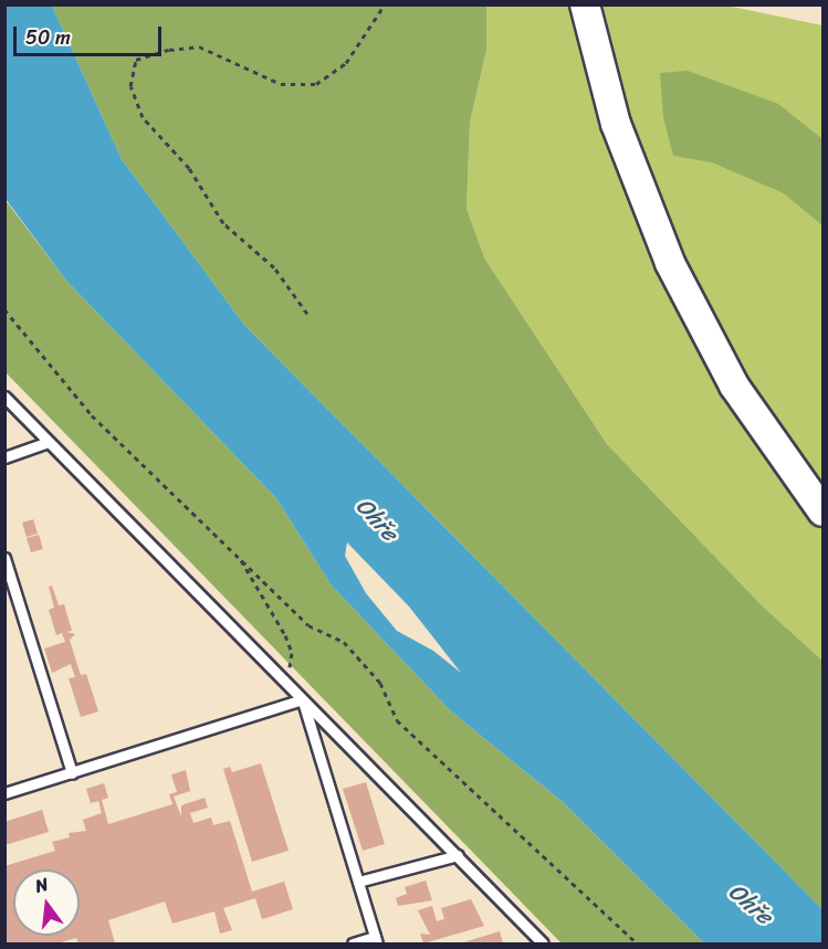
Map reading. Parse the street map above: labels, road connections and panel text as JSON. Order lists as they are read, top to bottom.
{
  "water": ["Ohře"],
  "scale_bar": "50 m",
  "north": "top"
}
